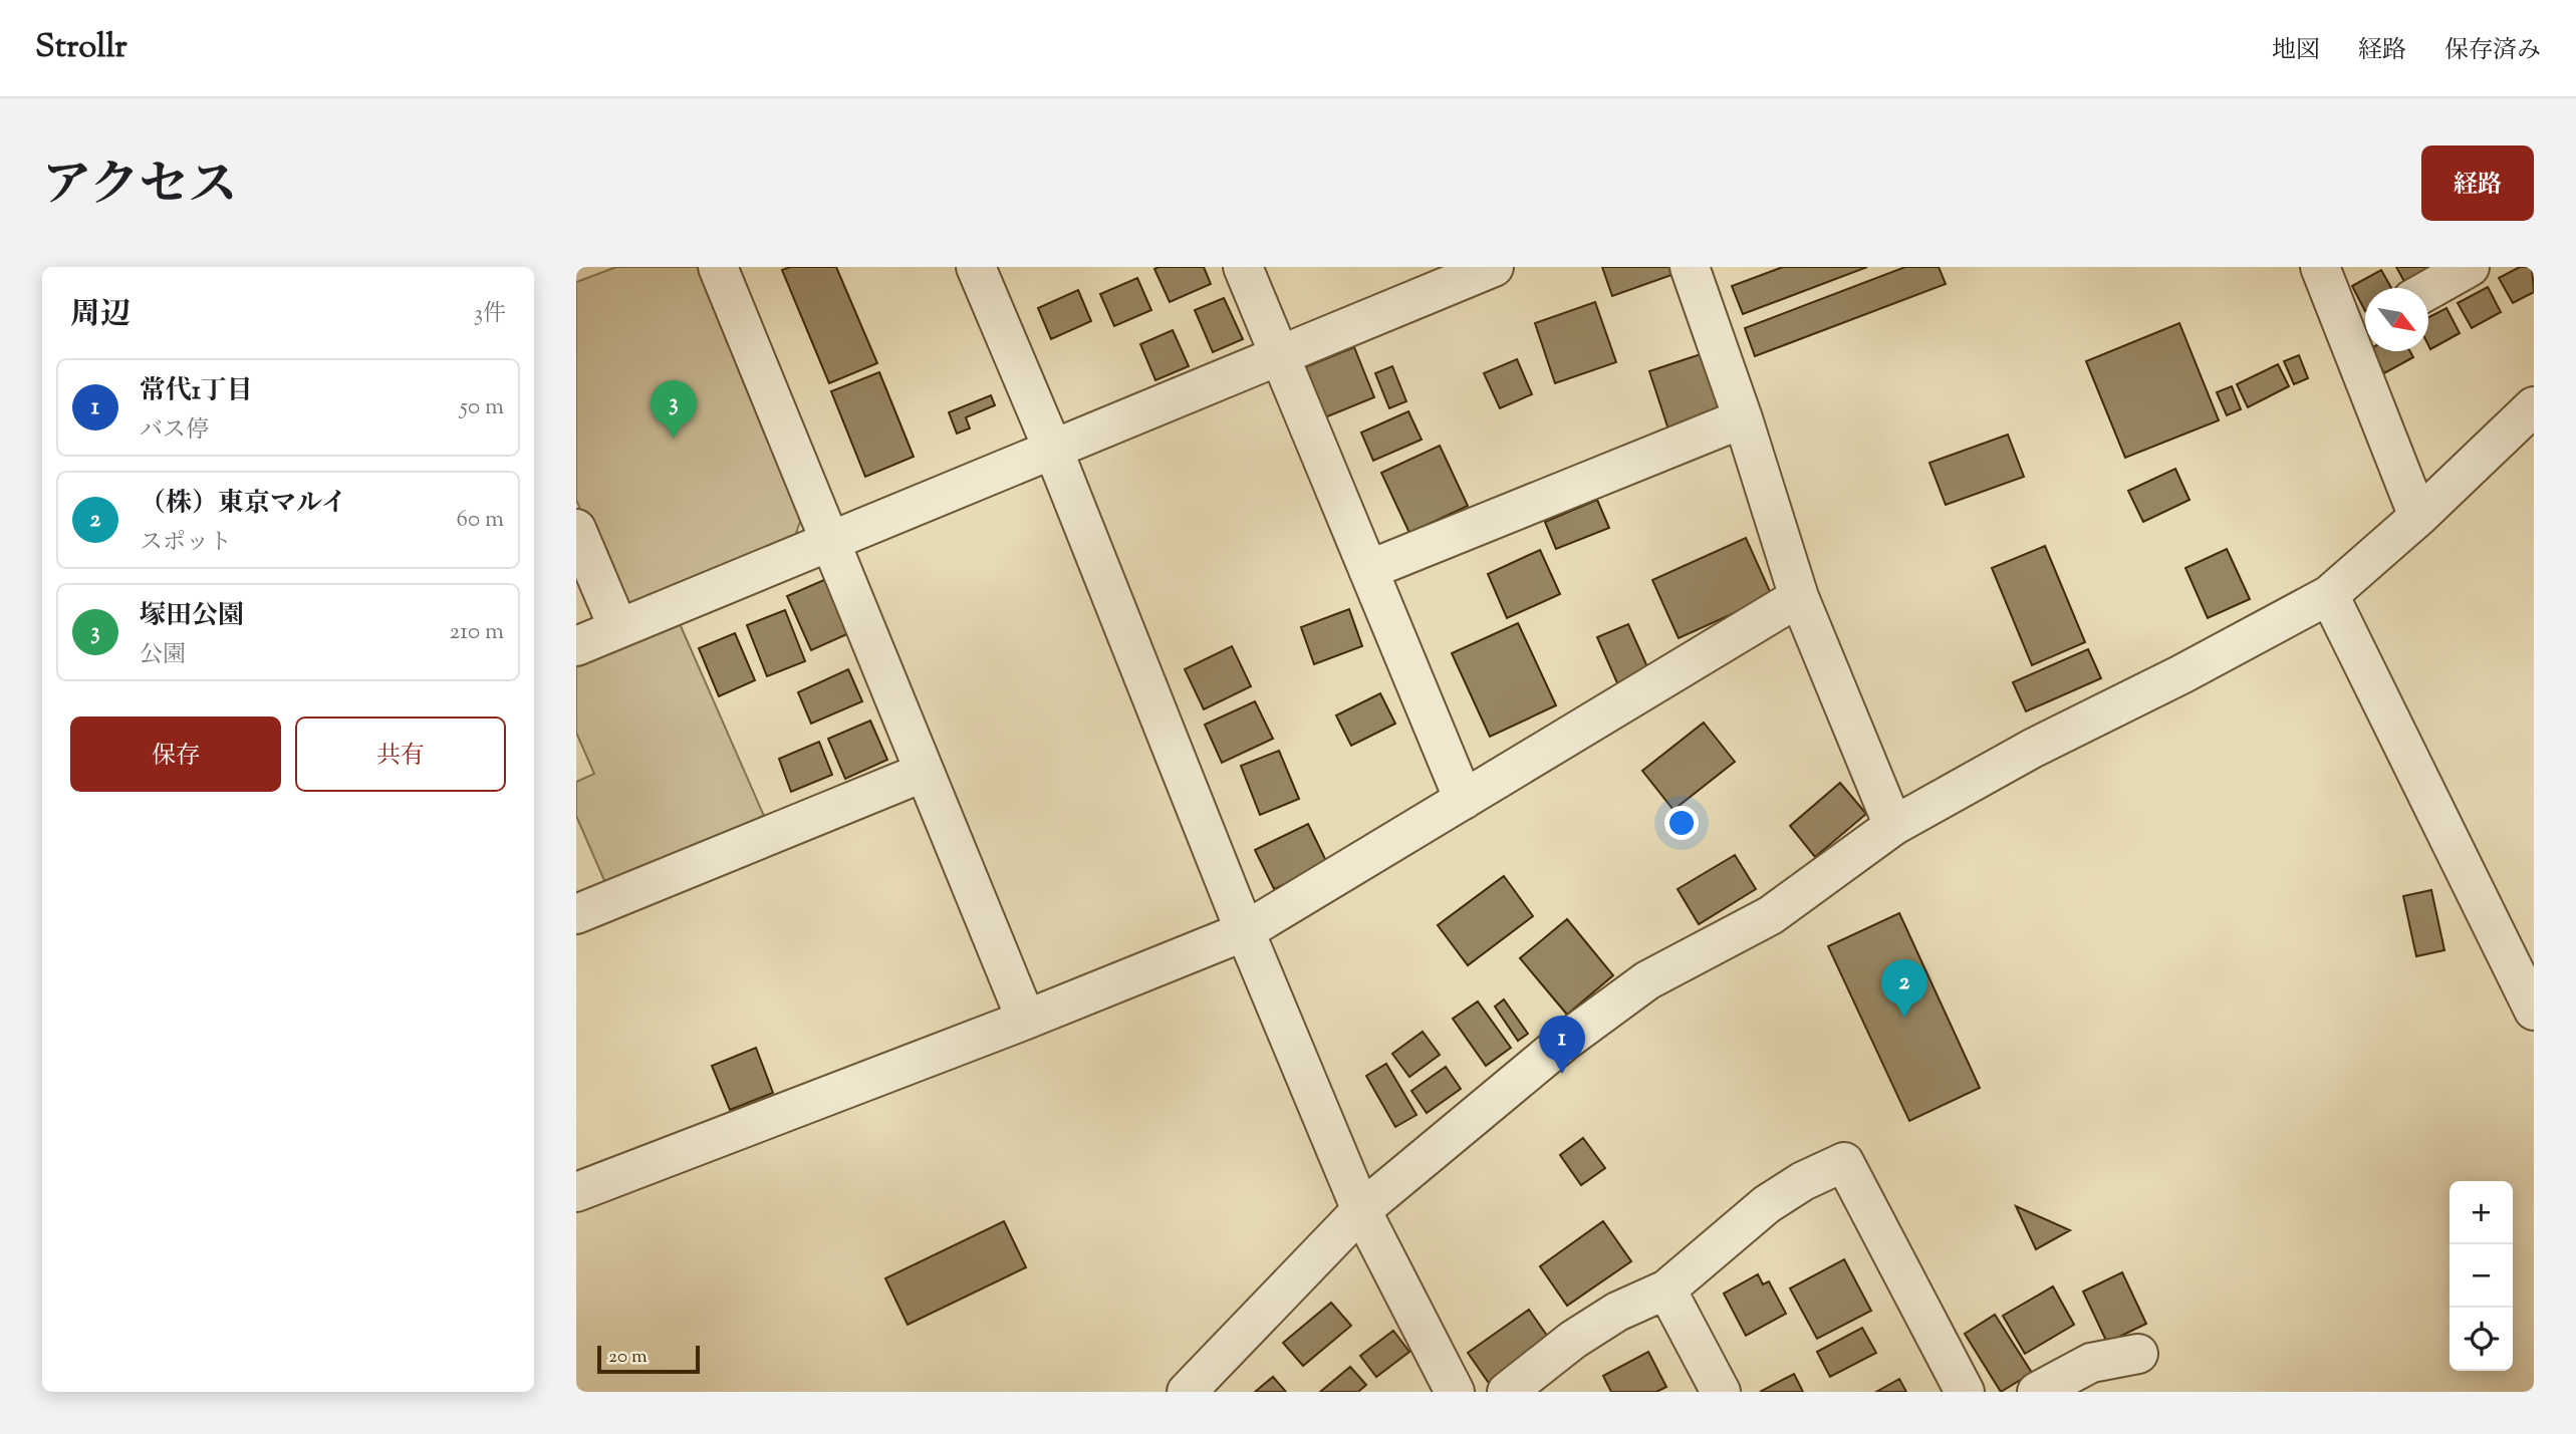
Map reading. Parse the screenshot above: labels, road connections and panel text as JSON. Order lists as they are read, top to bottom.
{
  "scale_bar": "20 m",
  "north": "bottom right",
  "page": {
    "header": "Strollr",
    "nav": ["地図", "経路", "保存済み"],
    "title": "アクセス",
    "buttons": [
      "経路",
      ["保存", "共有"]
    ],
    "heading": ["周辺", "3件"],
    "list": [
      {
        "mark": "1",
        "name": "常代1丁目",
        "note": "バス停",
        "value": "50 m"
      },
      {
        "mark": "2",
        "name": "（株）東京マルイ",
        "note": "スポット",
        "value": "60 m"
      },
      {
        "mark": "3",
        "name": "塚田公園",
        "note": "公園",
        "value": "210 m"
      }
    ],
    "pins": ["3", "2", "1"],
    "map_buttons": ["+", "−"],
    "scale": "20 m"
  }
}
